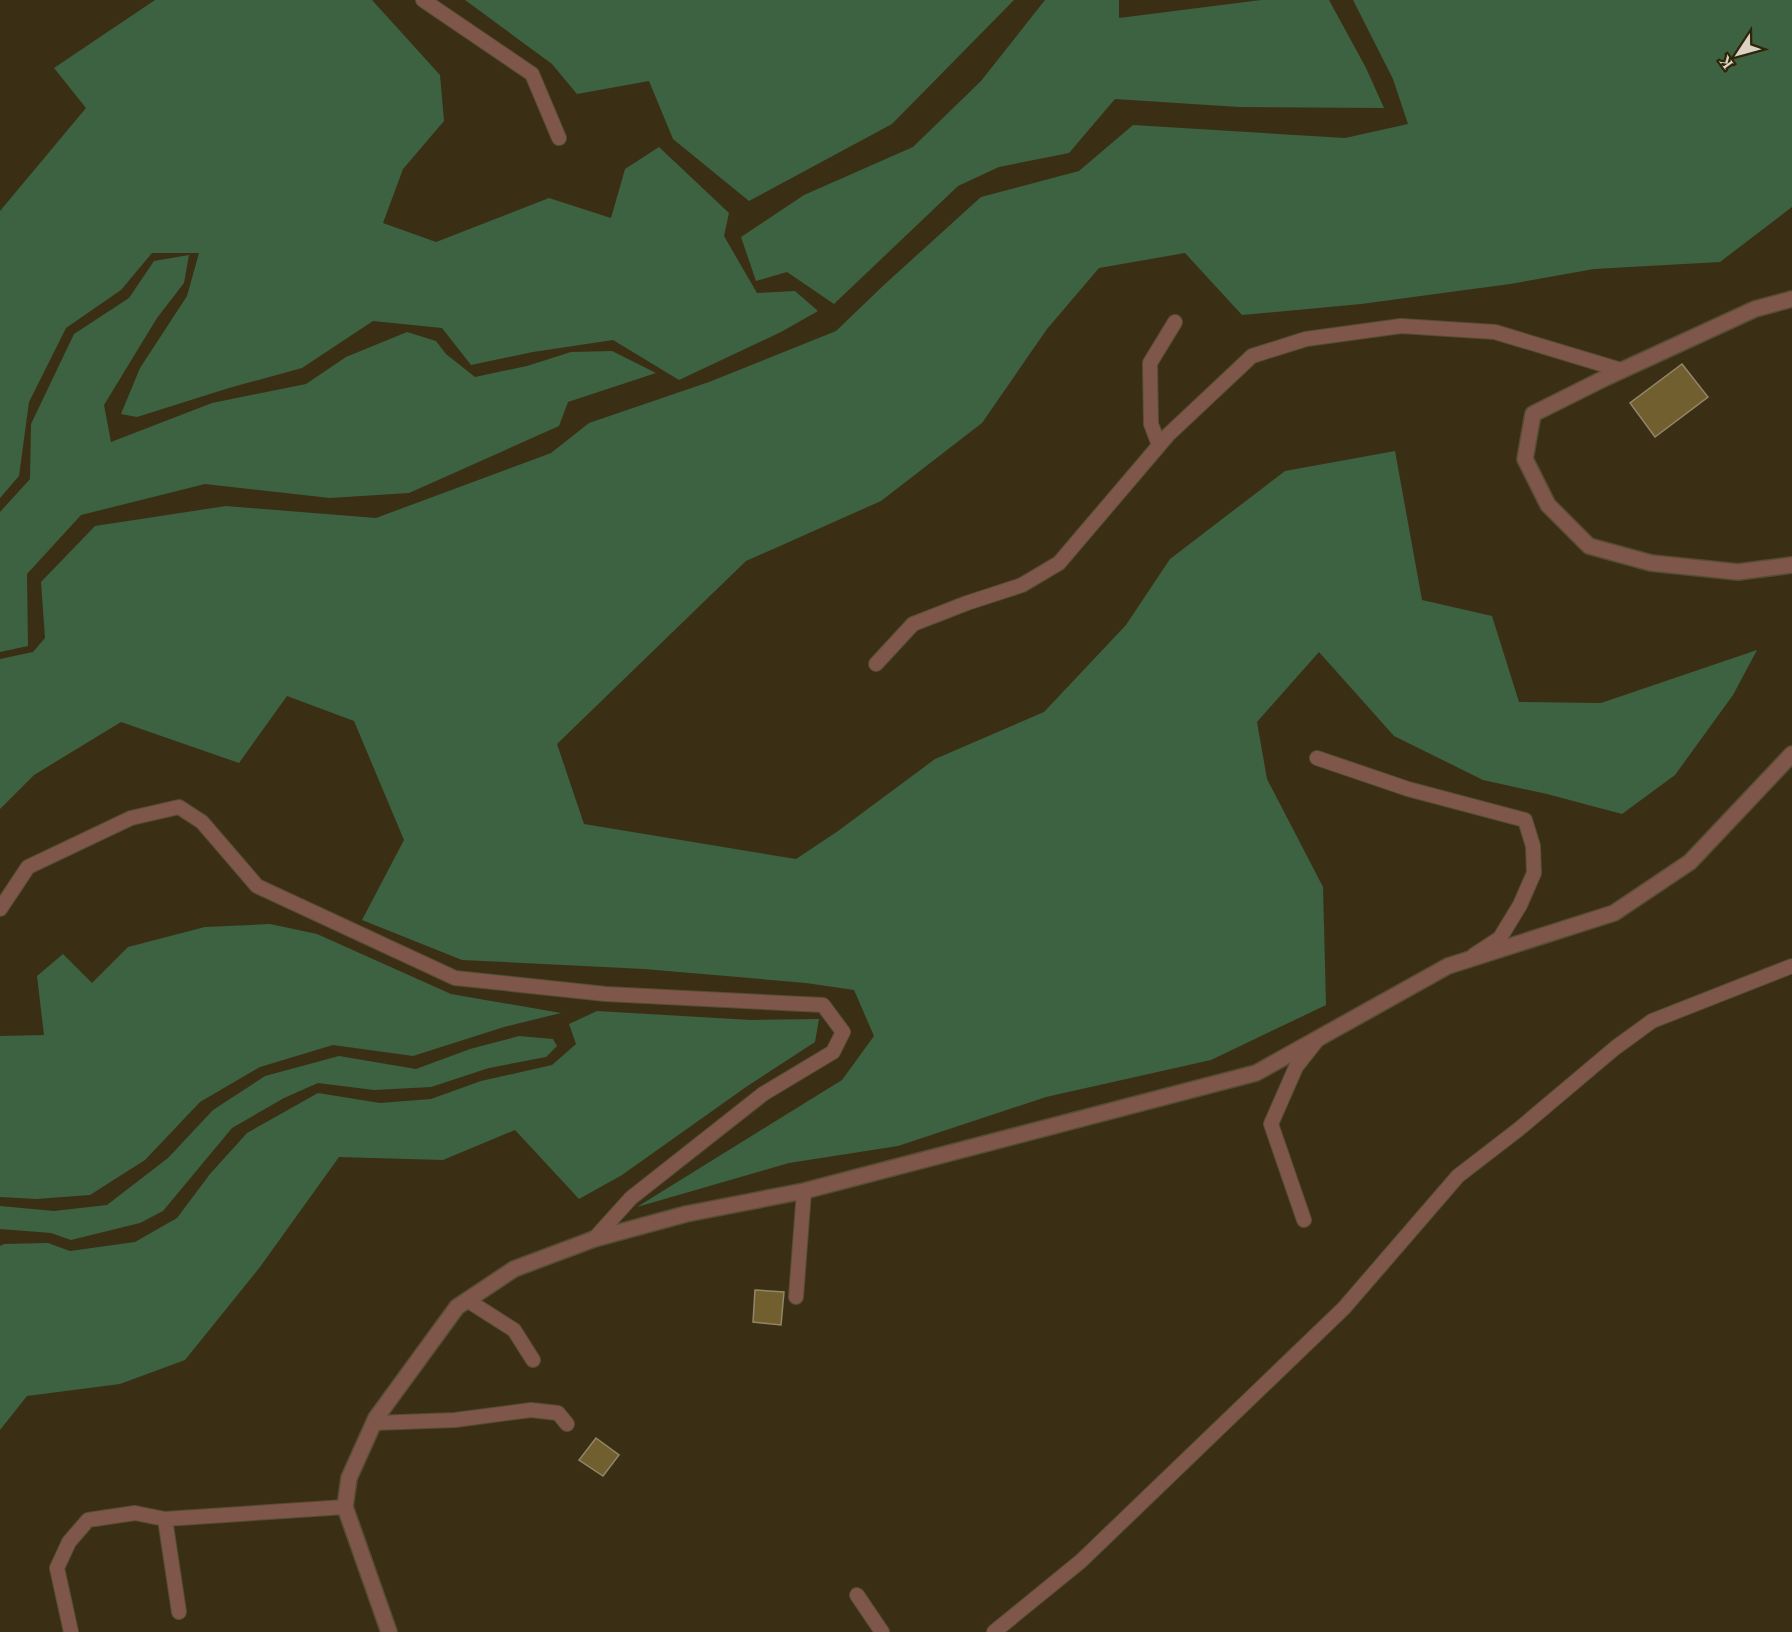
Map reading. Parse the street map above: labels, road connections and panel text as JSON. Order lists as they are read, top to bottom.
{
  "north": "bottom left"
}
